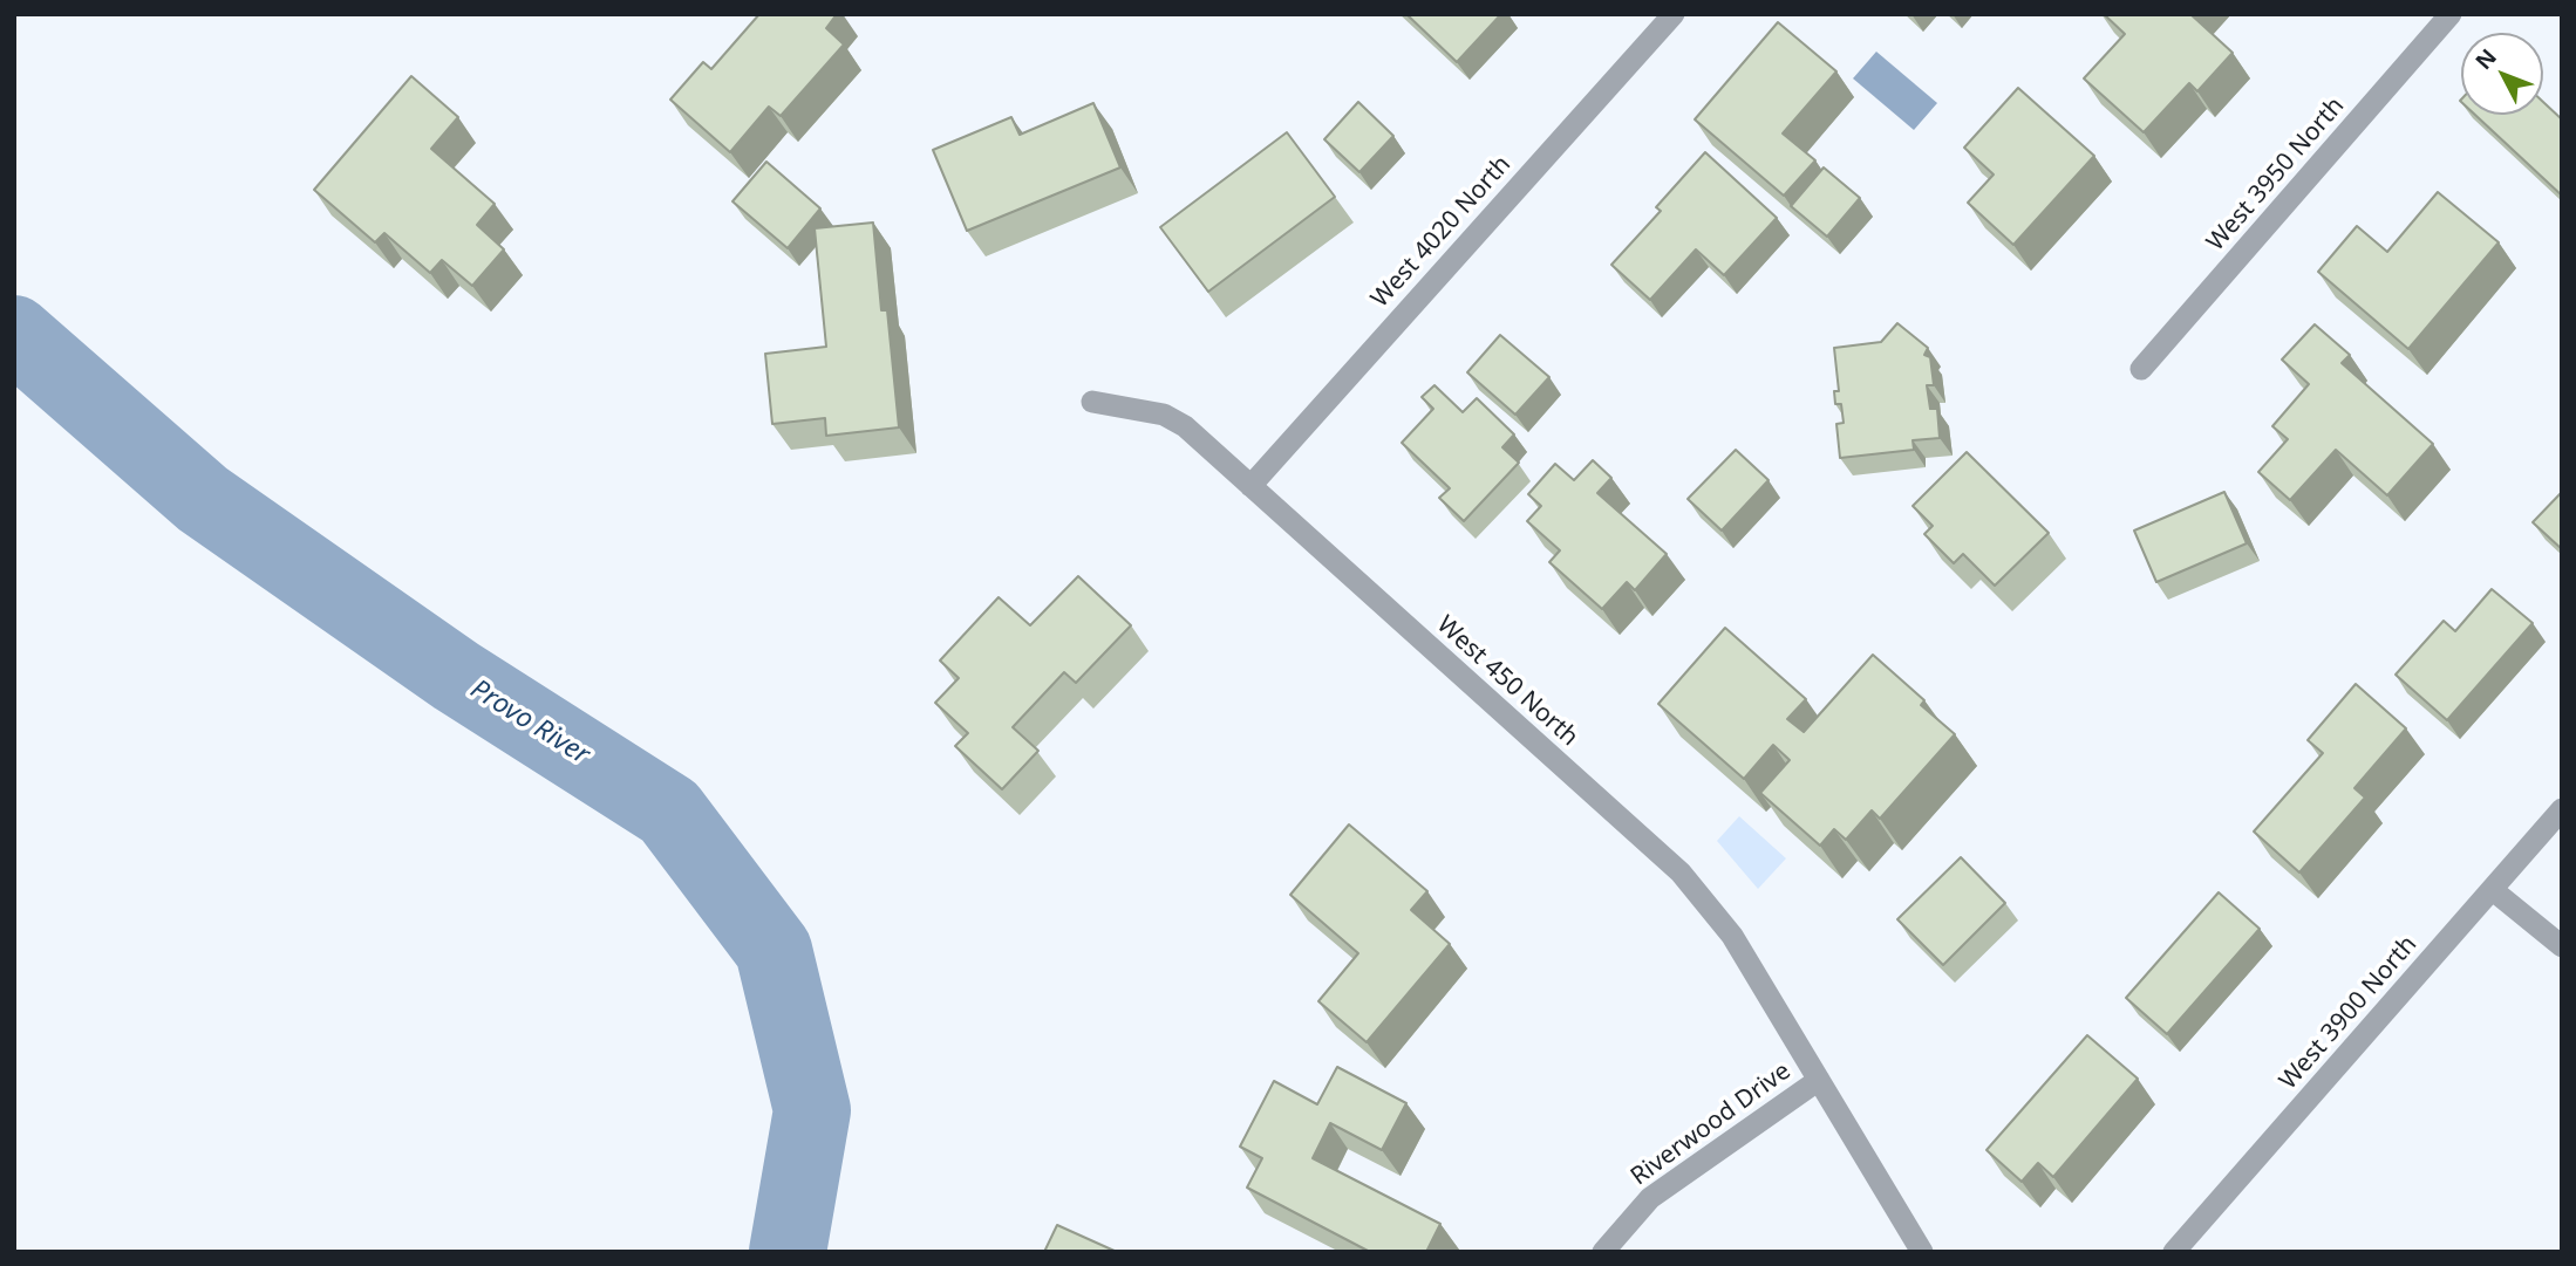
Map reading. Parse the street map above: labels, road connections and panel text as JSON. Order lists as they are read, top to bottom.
{
  "streets": {
    "street": [
      "West 3950 North",
      "West 4020 North",
      "West 450 North",
      "West 3900 North",
      "Riverwood Drive"
    ]
  },
  "crossings": [
    ["West 4020 North", "West 450 North"],
    ["West 450 North", "Riverwood Drive"]
  ],
  "water": ["Provo River"],
  "north": "top left"
}
